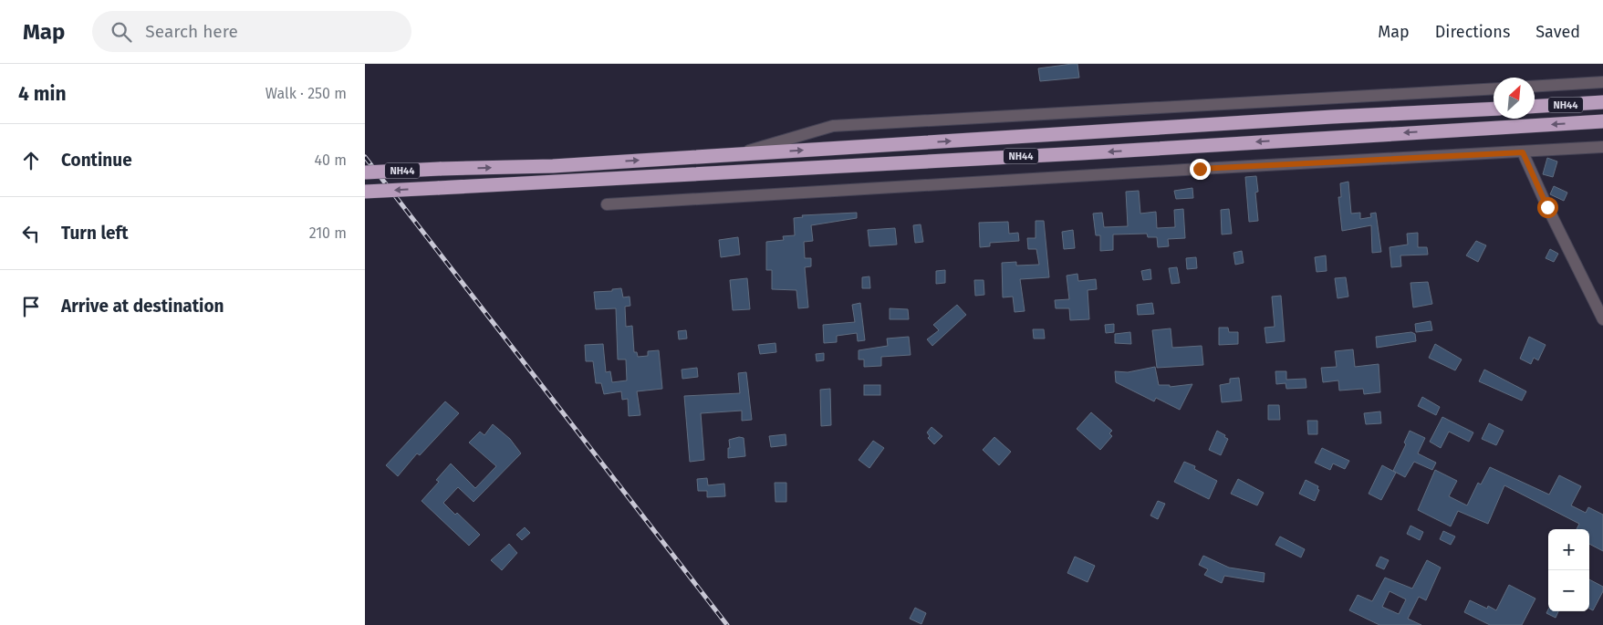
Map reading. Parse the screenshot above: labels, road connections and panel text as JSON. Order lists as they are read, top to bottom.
{
  "streets": {
    "highway": ["NH44"]
  },
  "north": "top right",
  "page": {
    "header": "Map",
    "search": "Search here",
    "nav": ["Map", "Directions", "Saved"],
    "heading": ["4 min", "Walk · 250 m"],
    "list": [
      ["Continue", "40 m"],
      ["Turn left", "210 m"],
      "Arrive at destination"
    ],
    "map_buttons": ["+", "−"]
  }
}
